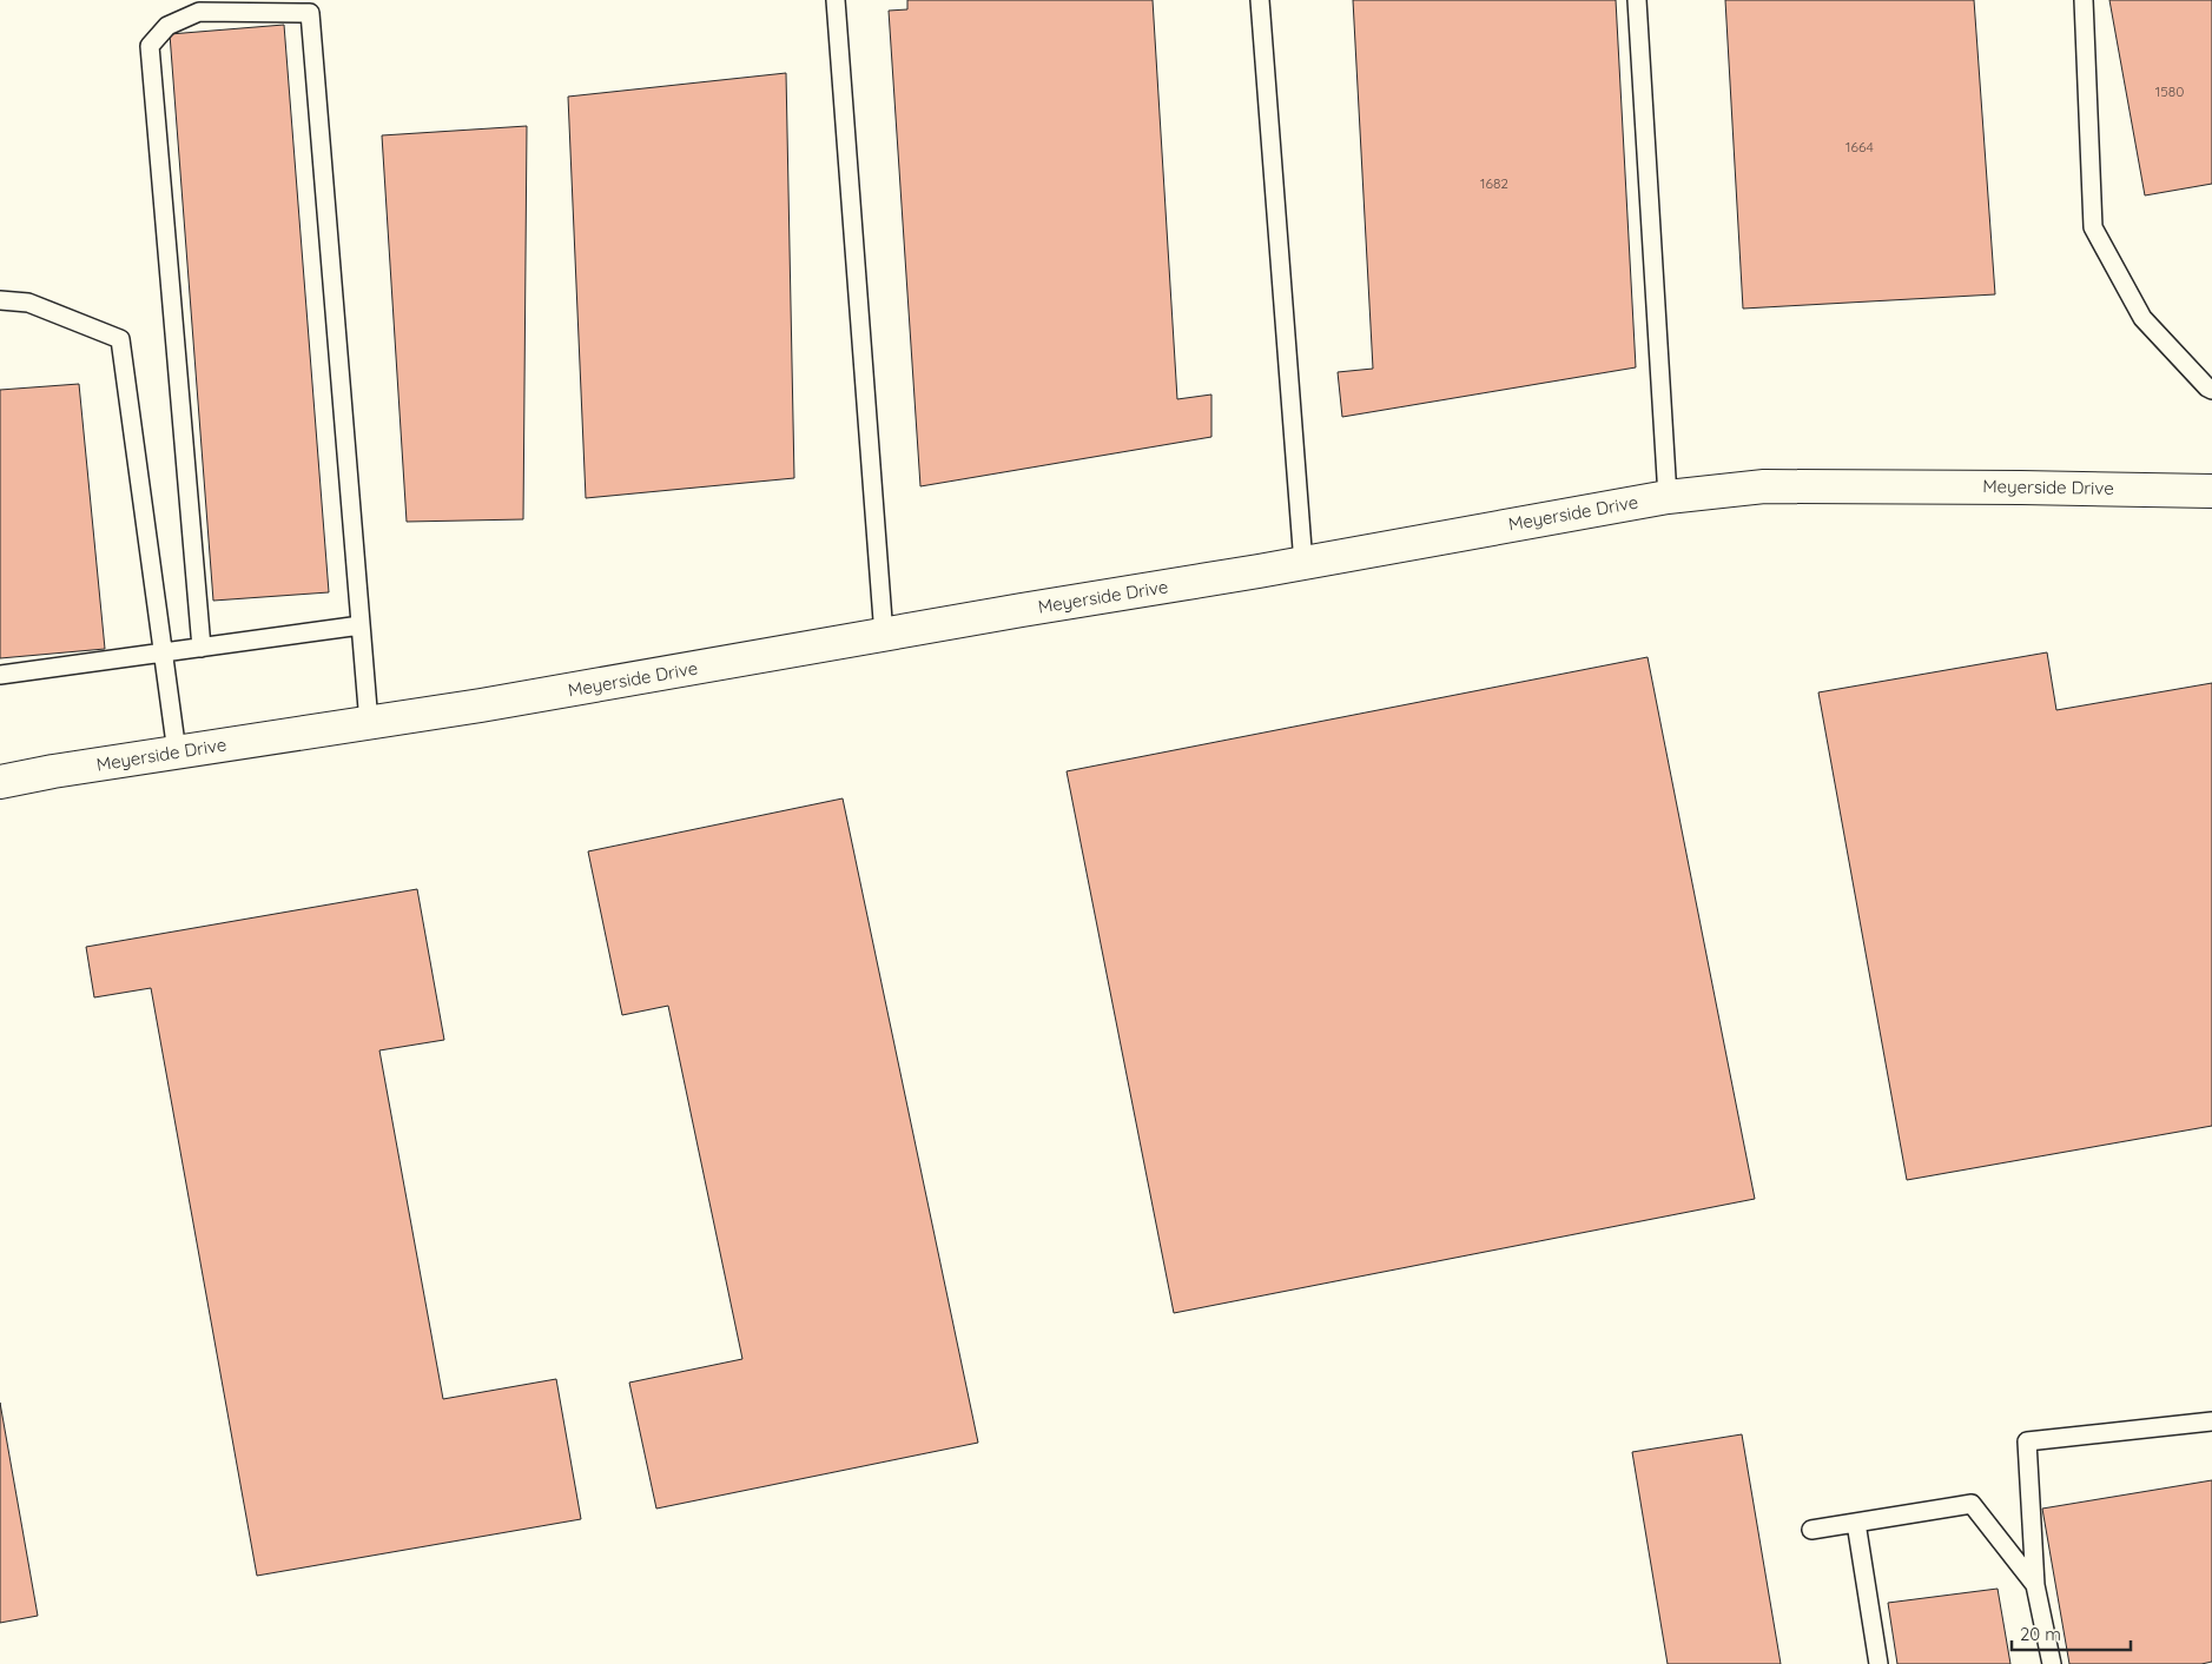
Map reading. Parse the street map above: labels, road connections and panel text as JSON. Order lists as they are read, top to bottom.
{
  "streets": {
    "street": ["Meyerside Drive"]
  },
  "house_numbers": ["1580", "1664", "1682"],
  "scale_bar": "20 m"
}
